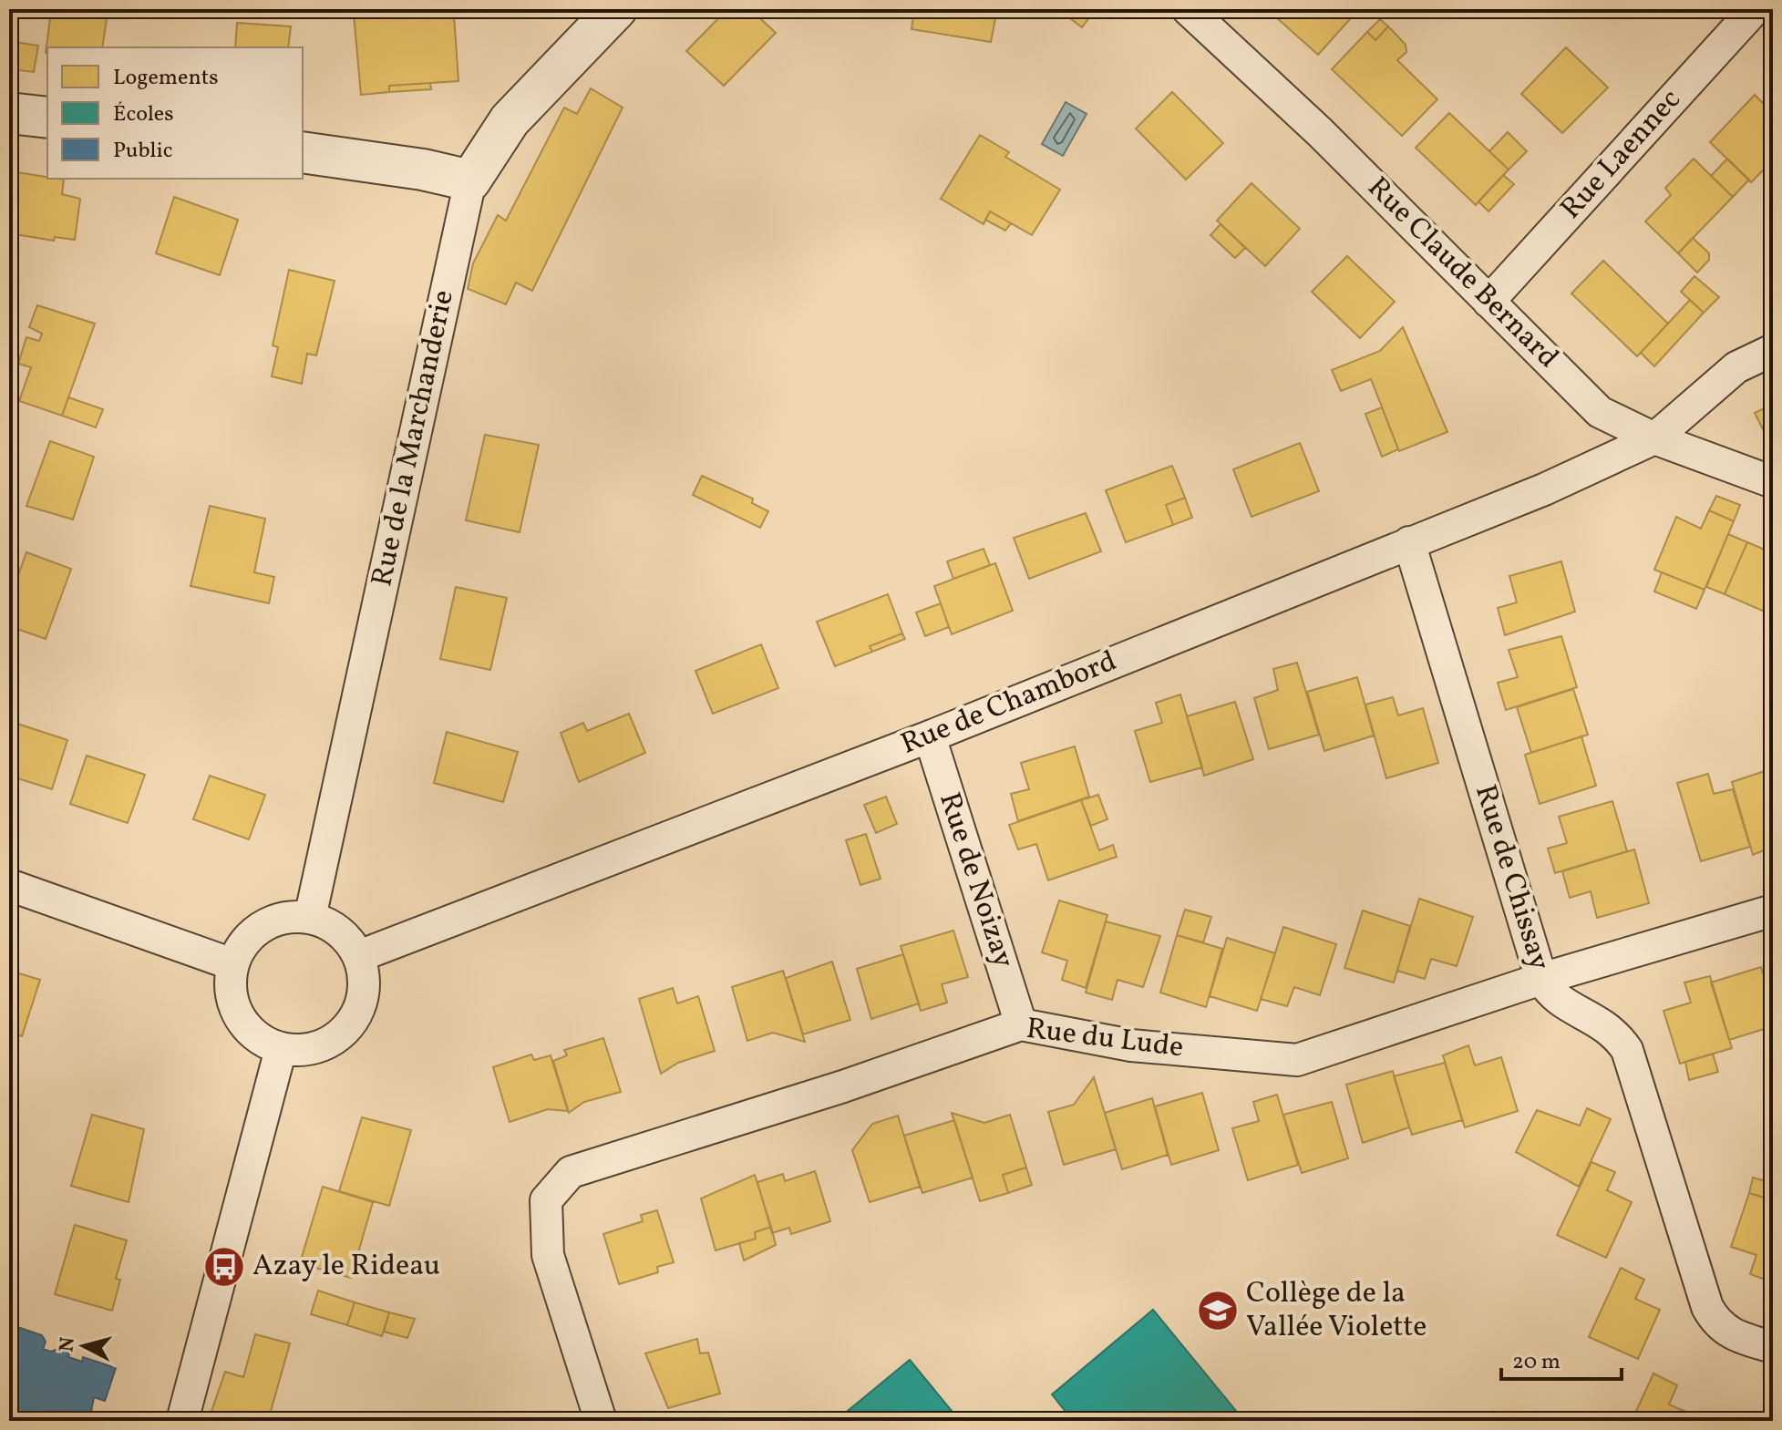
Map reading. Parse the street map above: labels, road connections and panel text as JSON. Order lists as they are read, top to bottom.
{
  "streets": {
    "street": [
      "Rue Laennec",
      "Rue Claude Bernard",
      "Rue de la Marchanderie",
      "Rue de Chambord",
      "Rue de Chissay",
      "Rue de Noizay",
      "Rue du Lude"
    ]
  },
  "crossings": [
    ["Rue Laennec", "Rue Claude Bernard"],
    ["Rue Claude Bernard", "Rue de Chambord"],
    ["Rue de la Marchanderie", "Rue de Chambord"],
    ["Rue de Chambord", "Rue de Chissay"],
    ["Rue de Chambord", "Rue de Noizay"],
    ["Rue de Chissay", "Rue du Lude"],
    ["Rue de Noizay", "Rue du Lude"]
  ],
  "places": {
    "bus stop": ["Azay le Rideau"],
    "school or university": ["Collège de la Vallée Violette"]
  },
  "legend": ["Logements", "Écoles", "Public"],
  "scale_bar": "20 m",
  "north": "left"
}
